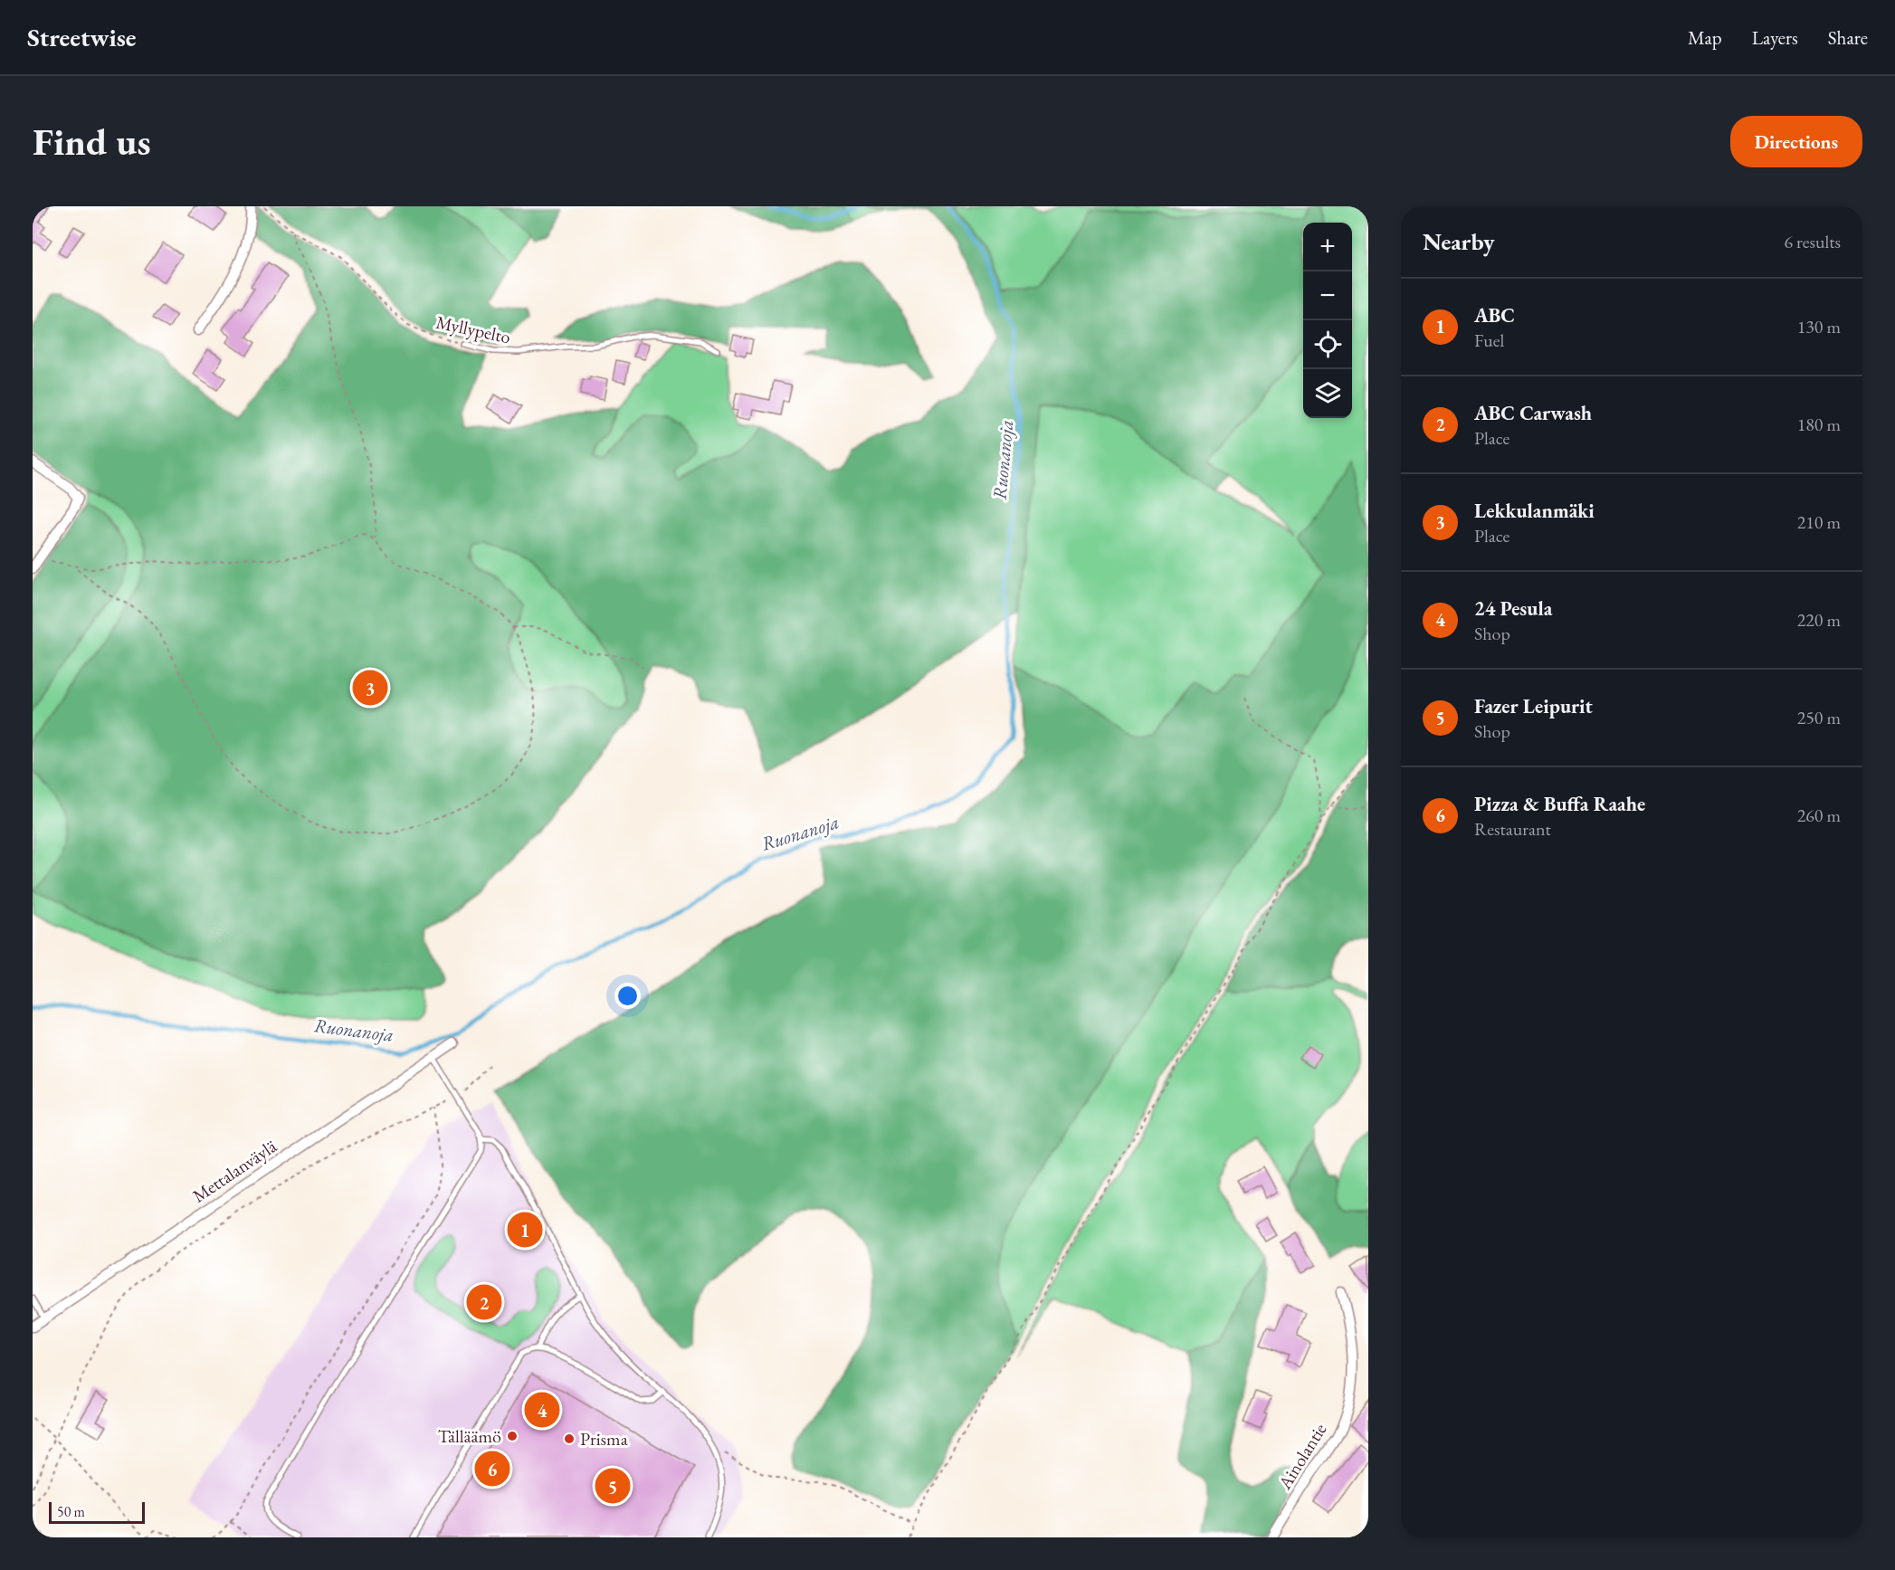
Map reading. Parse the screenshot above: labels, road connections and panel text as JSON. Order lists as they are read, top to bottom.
{
  "streets": {
    "street": ["Mettalanväylä", "Ainolantie"],
    "lane": ["Myllypelto"]
  },
  "water": ["Ruonanoja"],
  "places": ["Tälläämö", "Prisma"],
  "scale_bar": "50 m",
  "page": {
    "header": "Streetwise",
    "nav": ["Map", "Layers", "Share"],
    "buttons": "Directions",
    "title": "Find us",
    "heading": ["Nearby", "6 results"],
    "map_buttons": ["+", "−"],
    "list": [
      {
        "mark": "1",
        "name": "ABC",
        "note": "Fuel",
        "value": "130 m"
      },
      {
        "mark": "2",
        "name": "ABC Carwash",
        "note": "Place",
        "value": "180 m"
      },
      {
        "mark": "3",
        "name": "Lekkulanmäki",
        "note": "Place",
        "value": "210 m"
      },
      {
        "mark": "4",
        "name": "24 Pesula",
        "note": "Shop",
        "value": "220 m"
      },
      {
        "mark": "5",
        "name": "Fazer Leipurit",
        "note": "Shop",
        "value": "250 m"
      },
      {
        "mark": "6",
        "name": "Pizza & Buffa Raahe",
        "note": "Restaurant",
        "value": "260 m"
      }
    ],
    "pins": [
      "3",
      "1",
      "2",
      "4",
      "6",
      "5"
    ],
    "scale": "50 m"
  }
}
